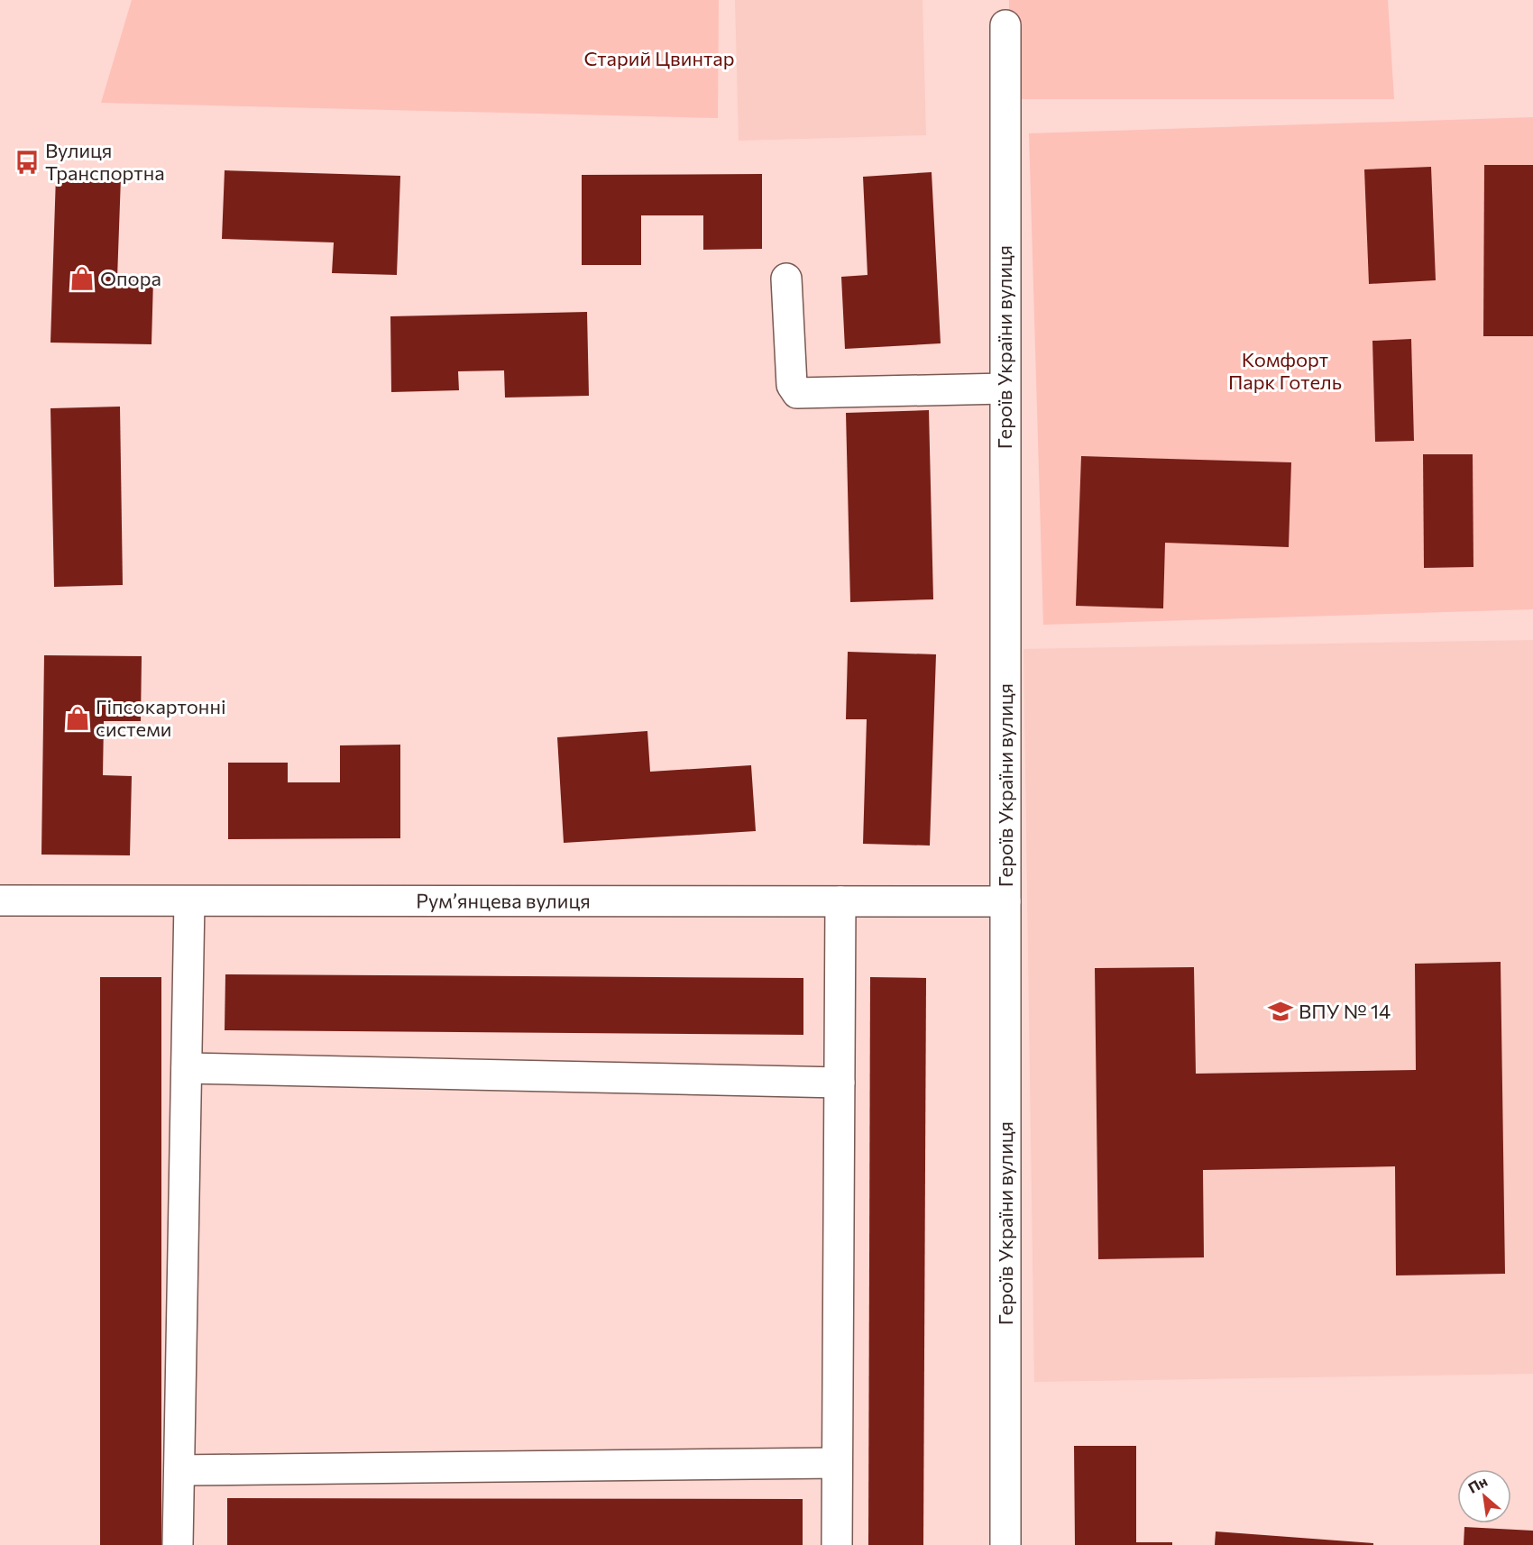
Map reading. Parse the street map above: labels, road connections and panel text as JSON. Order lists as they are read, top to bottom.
{
  "streets": {
    "street": ["Героїв України вулиця", "Рум’янцева вулиця"]
  },
  "crossings": [
    ["Героїв України вулиця", "Рум’янцева вулиця"]
  ],
  "parks": ["Старий Цвинтар", "Комфорт Парк Готель"],
  "places": {
    "bus stop": ["Вулиця Транспортна"],
    "shop": ["Опора", "Гіпсокартонні системи"],
    "school or university": ["ВПУ № 14"]
  },
  "north": "top left"
}
